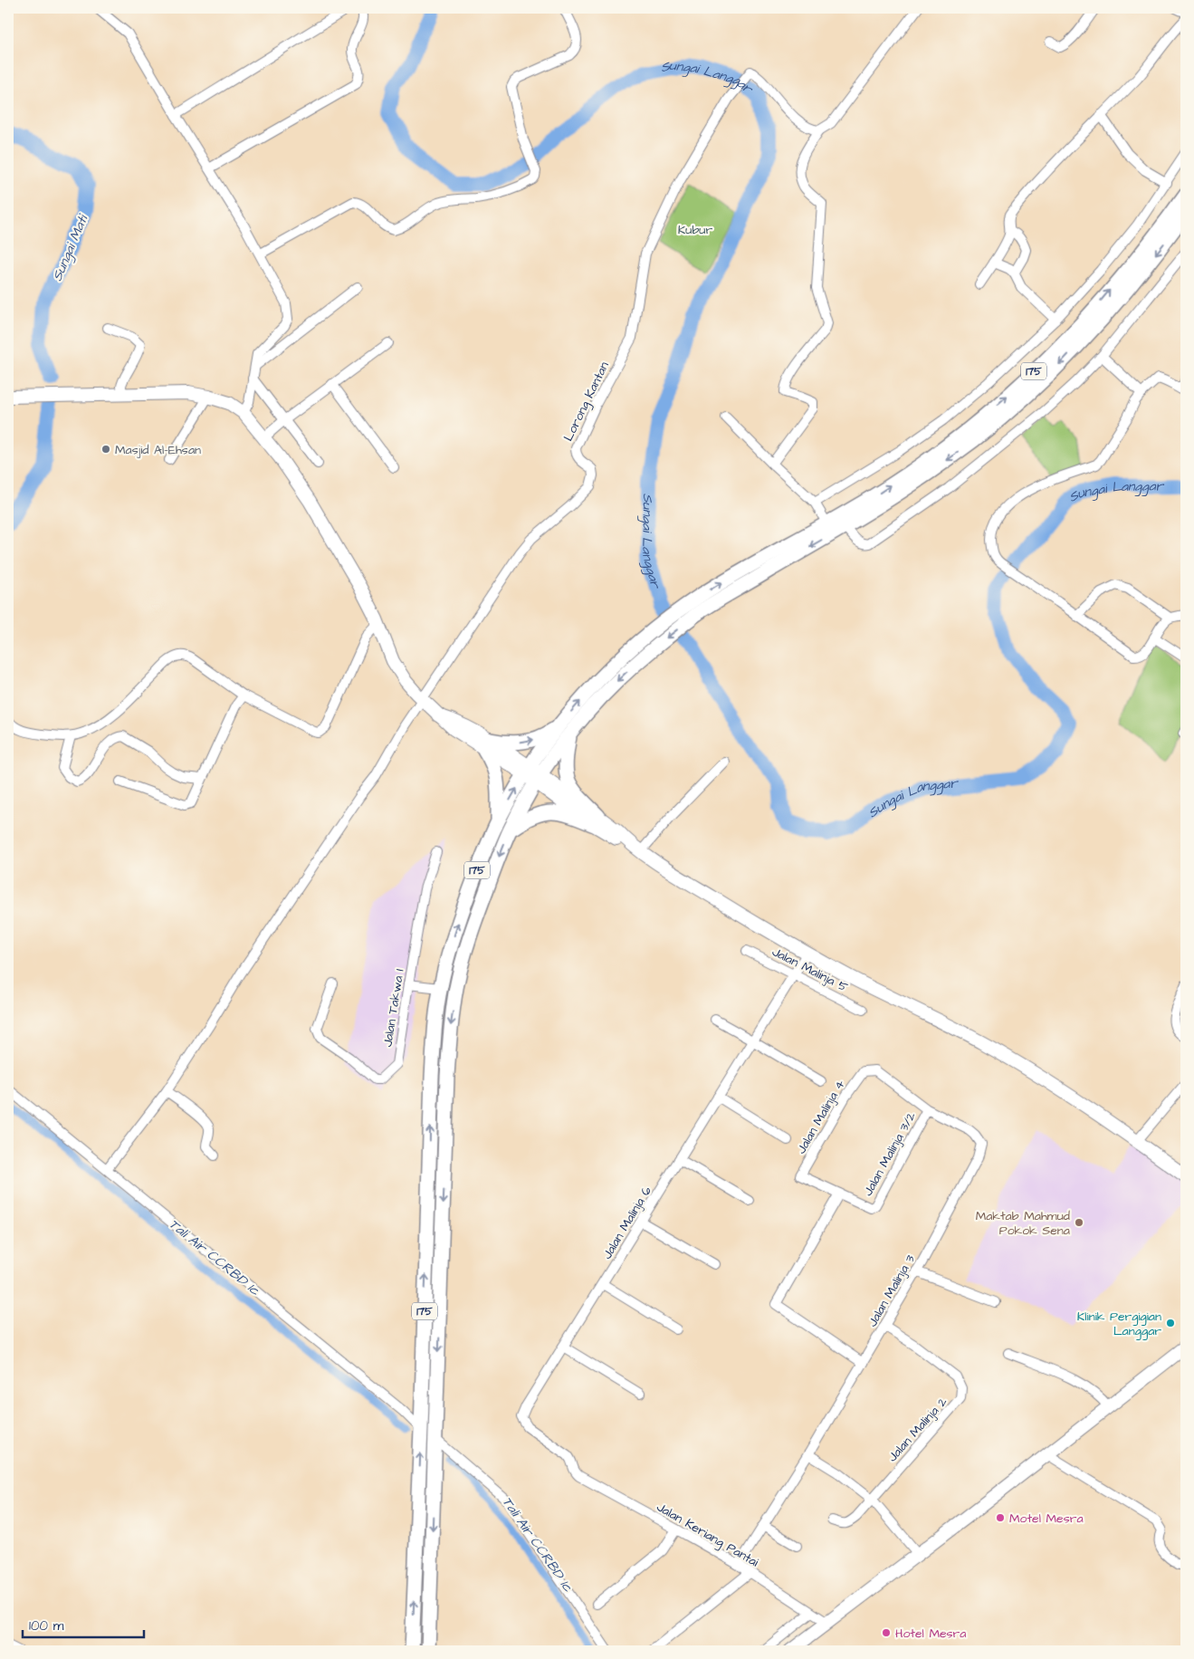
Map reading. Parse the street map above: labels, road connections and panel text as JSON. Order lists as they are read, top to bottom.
{
  "streets": {
    "highway": ["175"],
    "street": [
      "Lorong Kantan",
      "Jalan Malinja 5",
      "Jalan Takwa 1",
      "Jalan Malinja 4",
      "Jalan Malinja 3/2",
      "Jalan Malinja 6",
      "Jalan Malinja 3",
      "Jalan Malinja 2",
      "Jalan Keriang Pantai"
    ]
  },
  "crossings": [
    ["Jalan Malinja 5", "Jalan Malinja 6"],
    ["Jalan Malinja 4", "Jalan Malinja 3/2"],
    ["Jalan Malinja 4", "Jalan Malinja 3"],
    ["Jalan Malinja 3/2", "Jalan Malinja 3"],
    ["Jalan Malinja 6", "Jalan Keriang Pantai"],
    ["Jalan Malinja 3", "Jalan Malinja 2"],
    ["Jalan Malinja 3", "Jalan Keriang Pantai"]
  ],
  "water": ["Sungai Langgar", "Sungai Mati", "Tali Air CCRBD 1c"],
  "parks": ["Kubur"],
  "places": [
    "Masjid Al-Ehsan",
    "Maktab Mahmud Pokok Sena",
    "Klinik Pergigian Langgar",
    "Motel Mesra",
    "Hotel Mesra"
  ],
  "scale_bar": "100 m"
}
